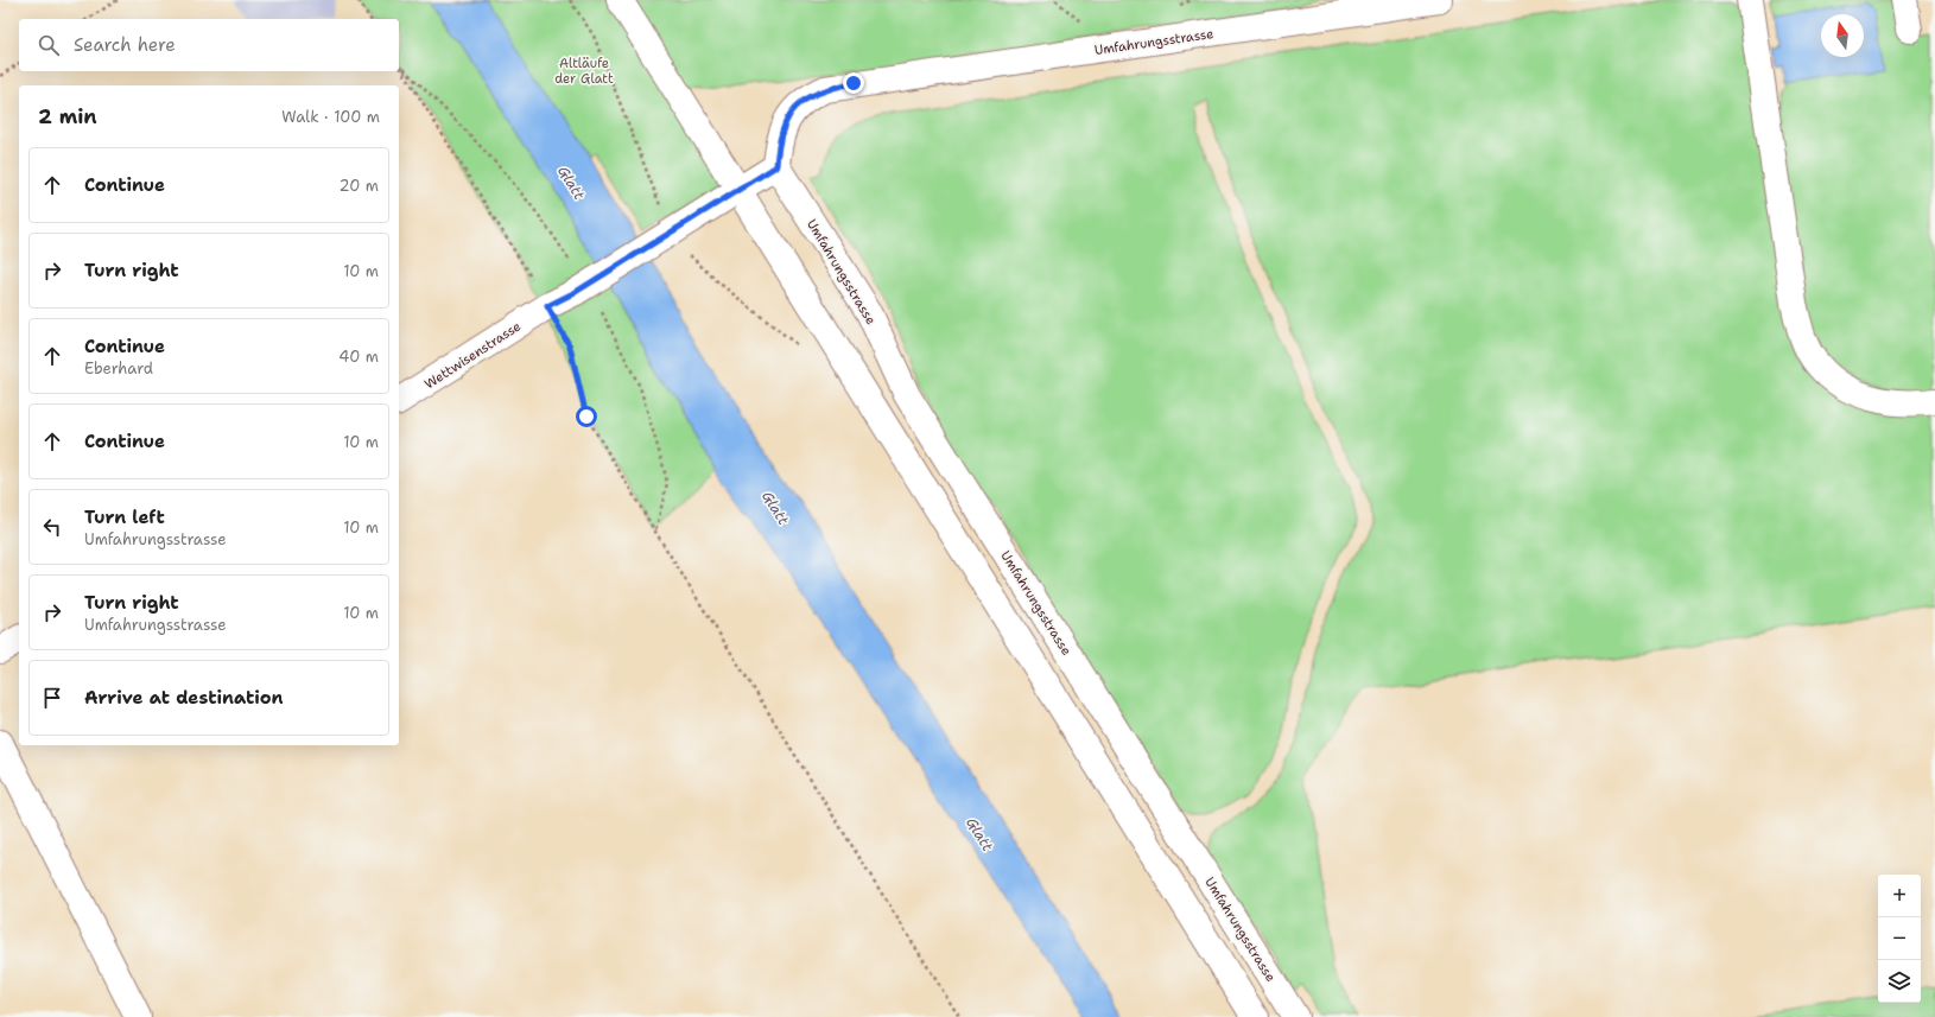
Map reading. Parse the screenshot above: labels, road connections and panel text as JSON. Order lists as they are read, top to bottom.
{
  "streets": {
    "street": ["Umfahrungsstrasse", "Wettwisenstrasse"]
  },
  "crossings": [
    ["Umfahrungsstrasse", "Wettwisenstrasse"]
  ],
  "water": ["Glatt"],
  "parks": ["Altläufe der Glatt"],
  "north": "top",
  "page": {
    "search": "Search here",
    "heading": ["2 min", "Walk · 100 m"],
    "list": [
      ["Continue", "20 m"],
      ["Turn right", "10 m"],
      ["Continue", "Eberhard", "40 m"],
      ["Continue", "10 m"],
      ["Turn left", "Umfahrungsstrasse", "10 m"],
      ["Turn right", "Umfahrungsstrasse", "10 m"],
      "Arrive at destination"
    ],
    "map_buttons": ["+", "−"]
  }
}
